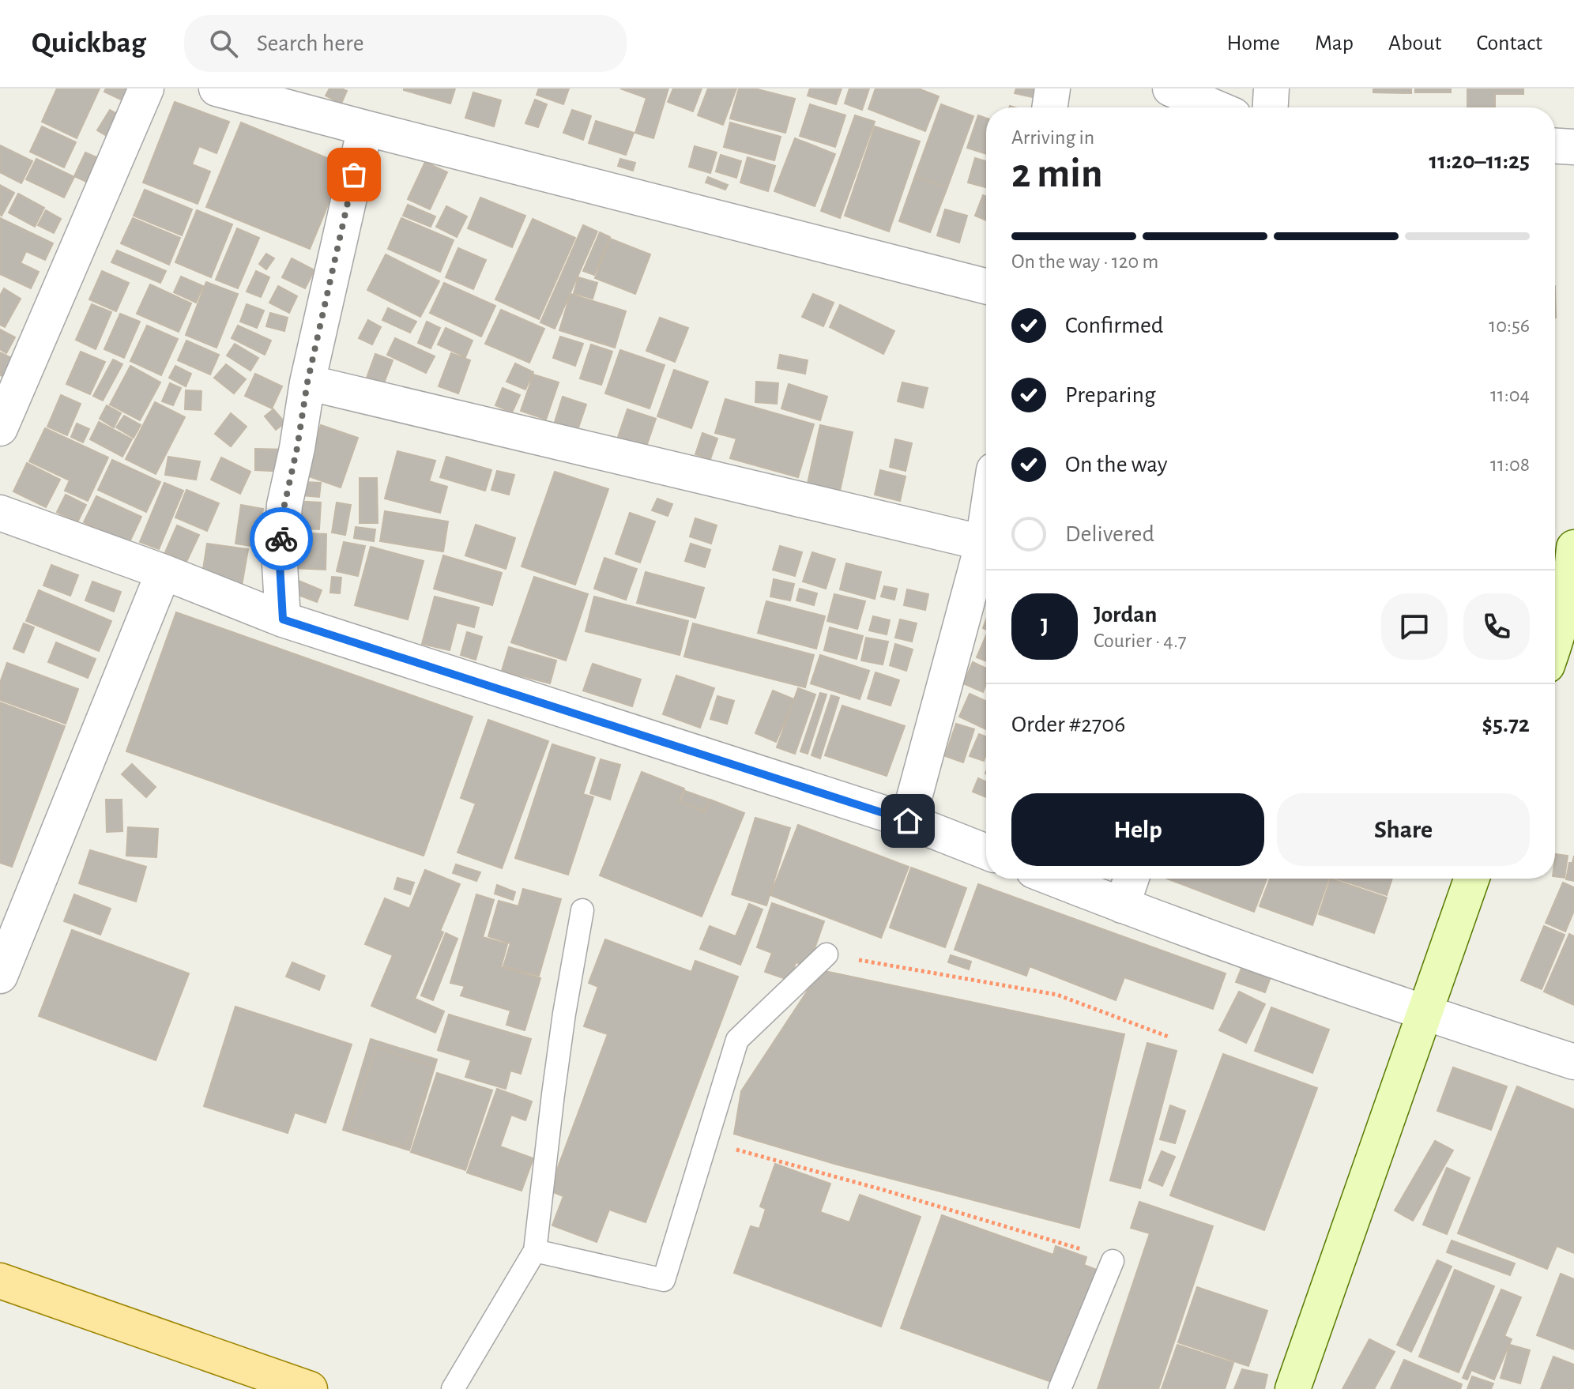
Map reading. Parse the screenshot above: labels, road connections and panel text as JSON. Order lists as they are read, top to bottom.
{
  "page": {
    "header": "Quickbag",
    "search": "Search here",
    "nav": [
      "Home",
      "Map",
      "About",
      "Contact"
    ],
    "heading": ["2 min", "Arriving in", "11:20–11:25"],
    "panel": [
      "Jordan",
      "Courier · 4.7",
      "Order #2706",
      "$5.72"
    ],
    "bar": "On the way · 120 m",
    "list": [
      ["Confirmed", "10:56"],
      ["Preparing", "11:04"],
      ["On the way", "11:08"],
      "Delivered"
    ],
    "round": "J",
    "buttons": ["Help", "Share"]
  }
}
